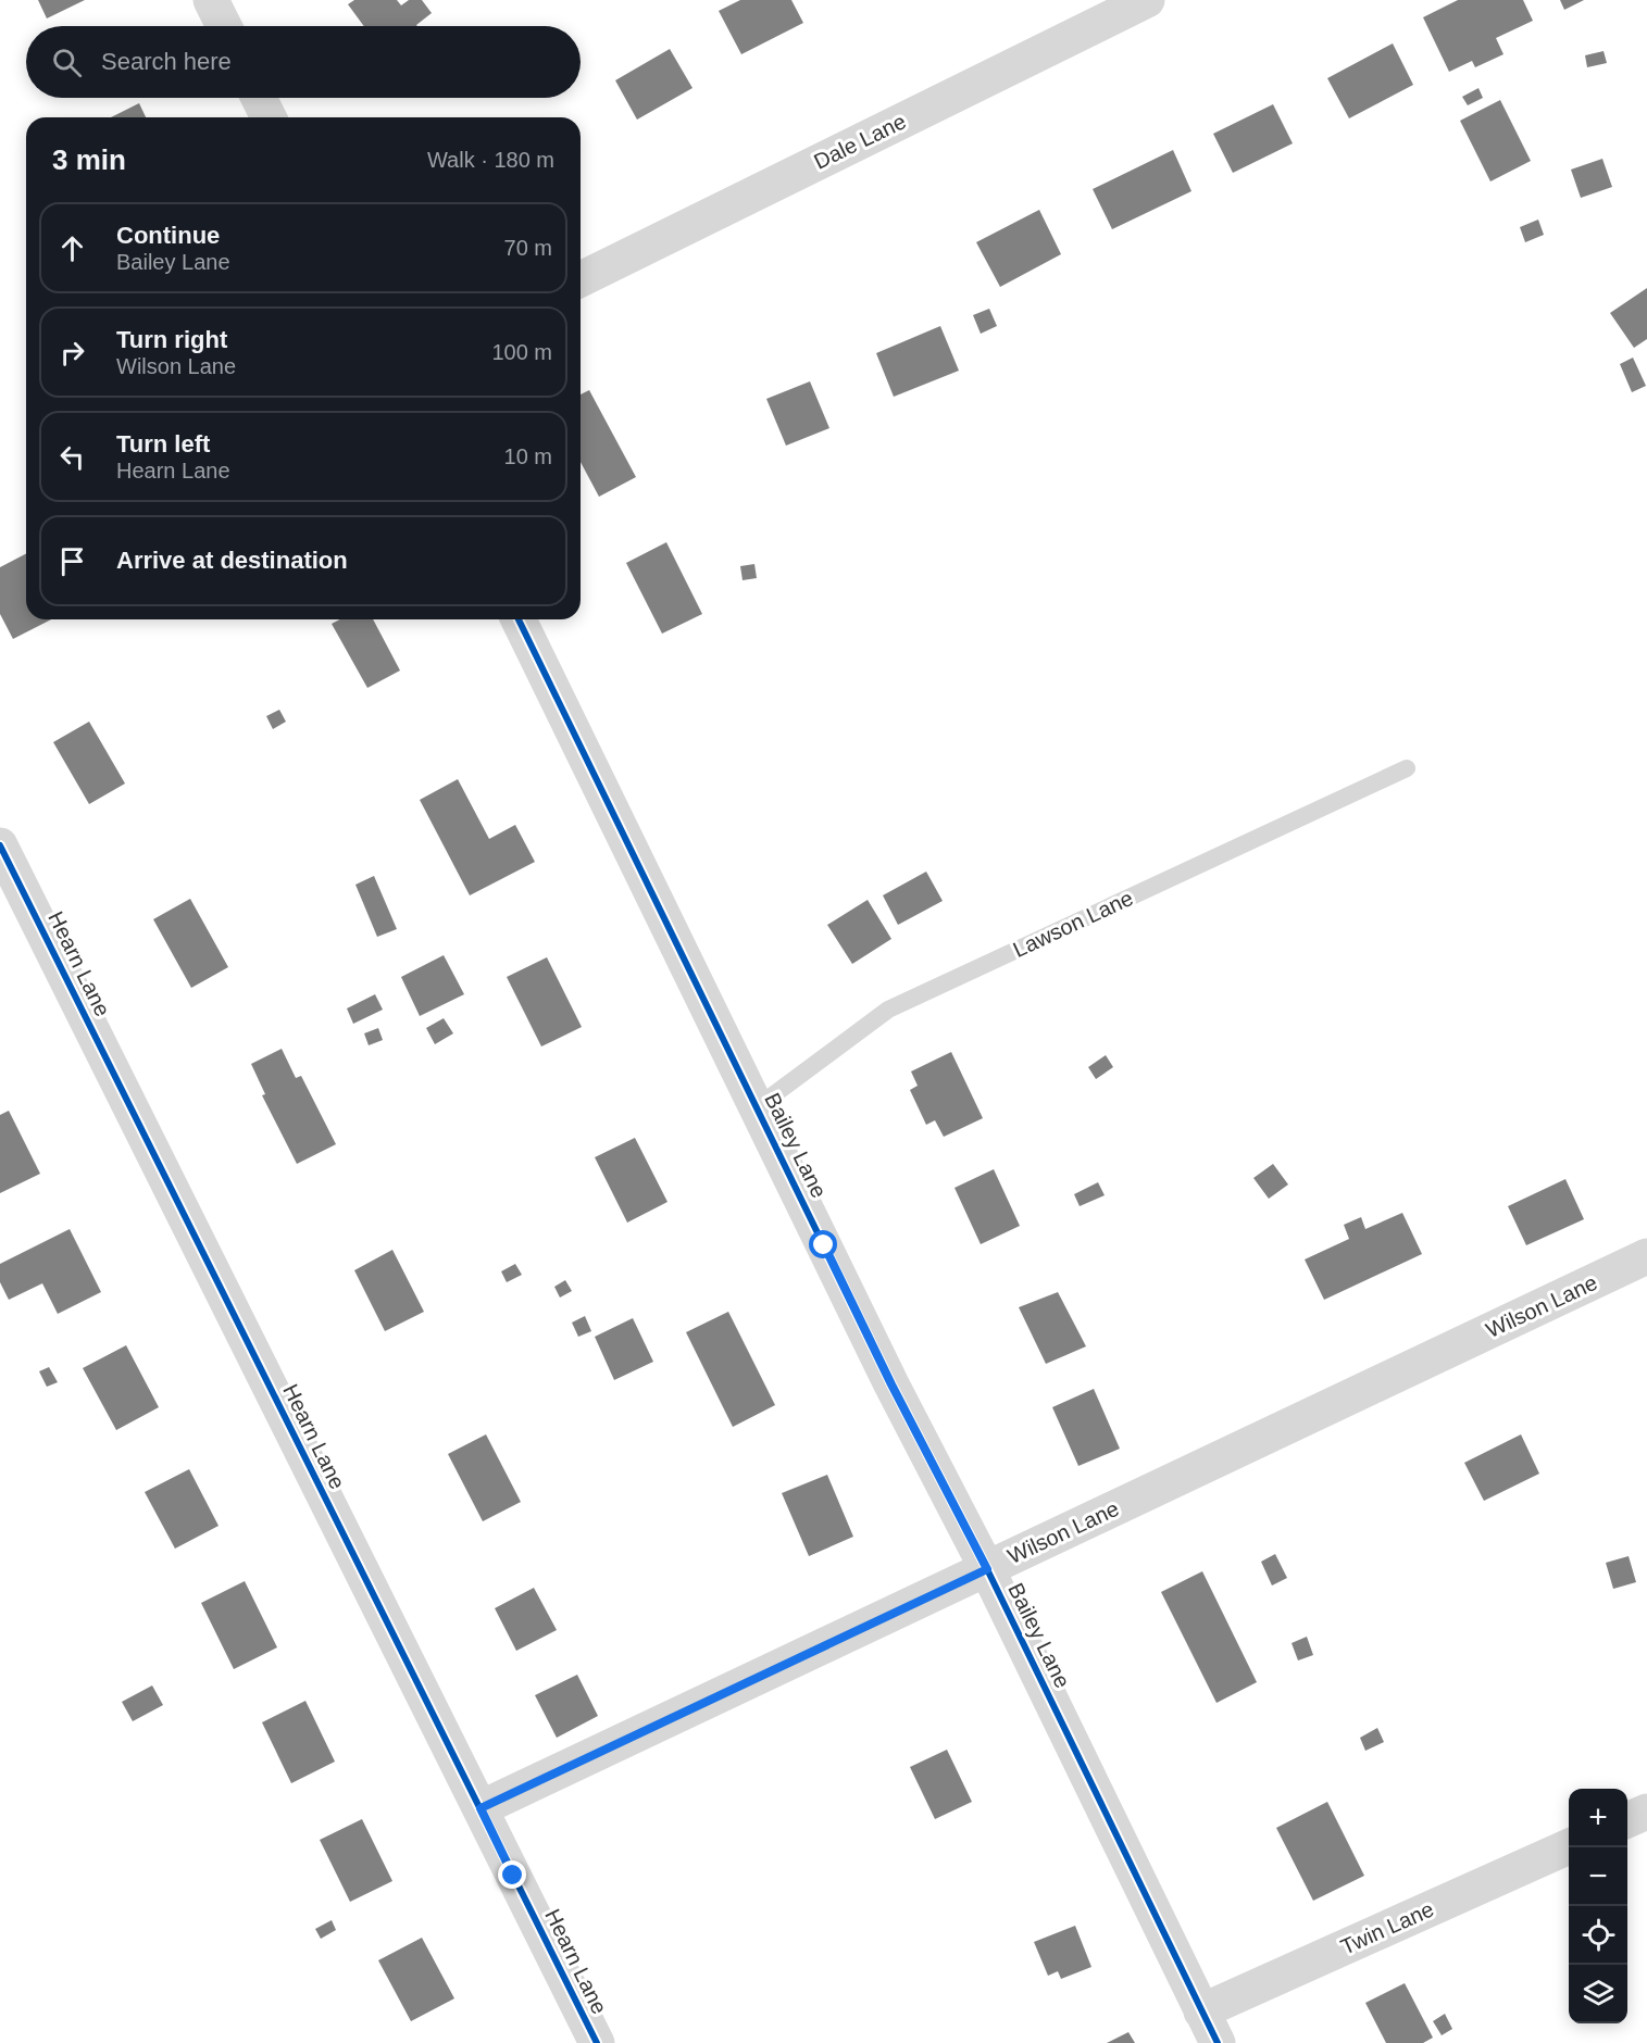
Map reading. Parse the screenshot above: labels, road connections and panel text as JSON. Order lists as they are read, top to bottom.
{
  "streets": {
    "street": [
      "Dale Lane",
      "Hearn Lane",
      "Bailey Lane",
      "Wilson Lane",
      "Twin Lane"
    ],
    "lane": ["Lawson Lane"]
  },
  "crossings": [
    ["Lawson Lane", "Bailey Lane"],
    ["Hearn Lane", "Wilson Lane"],
    ["Bailey Lane", "Wilson Lane"],
    ["Bailey Lane", "Twin Lane"]
  ],
  "page": {
    "search": "Search here",
    "heading": ["3 min", "Walk · 180 m"],
    "list": [
      ["Continue", "Bailey Lane", "70 m"],
      ["Turn right", "Wilson Lane", "100 m"],
      ["Turn left", "Hearn Lane", "10 m"],
      "Arrive at destination"
    ],
    "map_buttons": ["+", "−"]
  }
}
